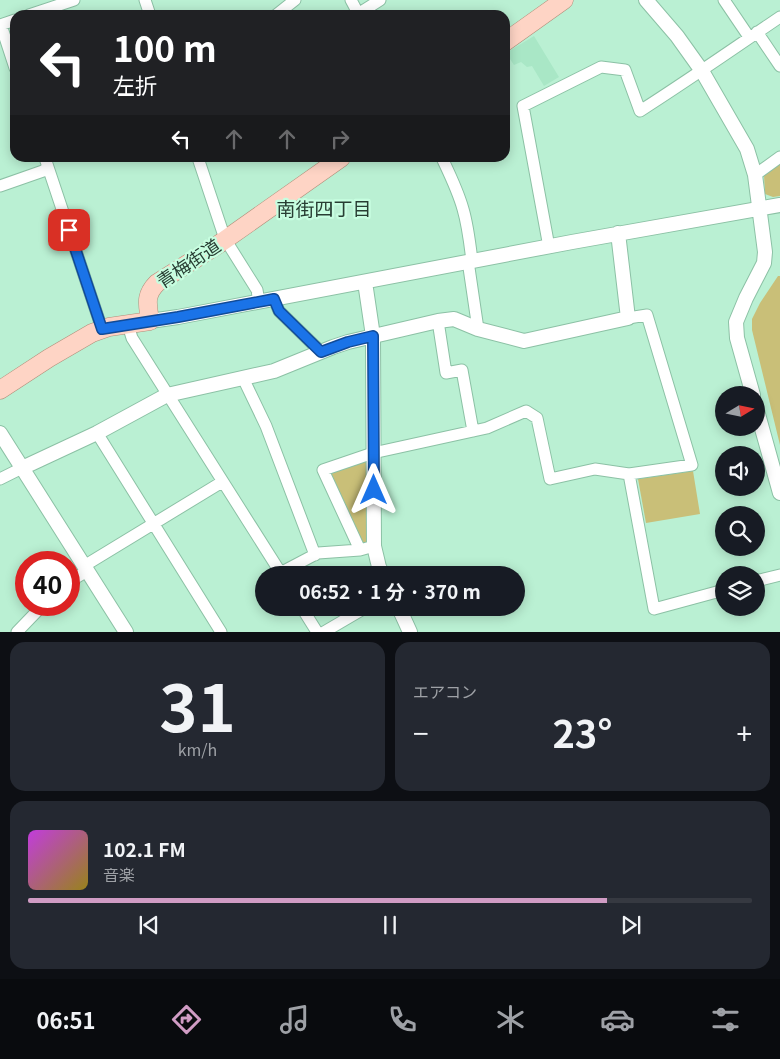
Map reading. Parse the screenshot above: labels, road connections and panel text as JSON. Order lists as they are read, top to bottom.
{
  "streets": {
    "main road": ["青梅街道"]
  },
  "districts": ["南街四丁目"],
  "north": "right",
  "page": {
    "turn": ["100 m", "左折"],
    "limit": "40",
    "trip": "06:52 · 1 分 · 370 m",
    "tile": [
      ["31", "km/h"],
      "エアコン"
    ],
    "heat": ["−", "23°", "+"],
    "song": ["102.1 FM", "音楽"],
    "tabs": "06:51"
  }
}
